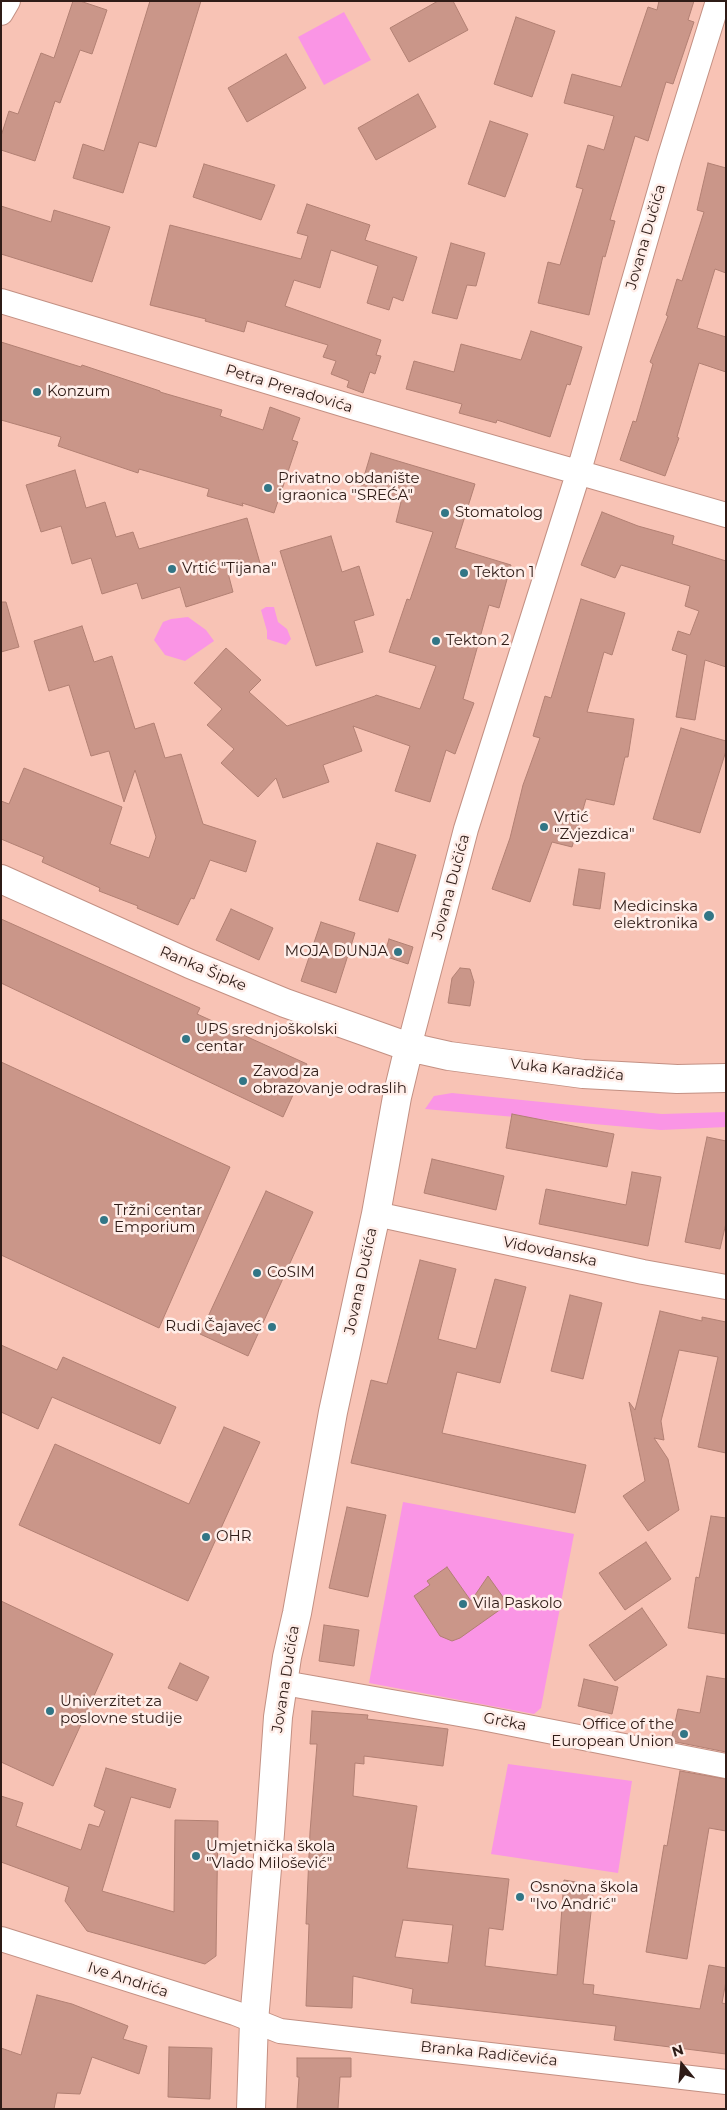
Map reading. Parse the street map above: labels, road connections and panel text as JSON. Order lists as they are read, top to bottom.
{
  "streets": {
    "street": [
      "Jovana Dučića",
      "Petra Preradovića",
      "Ranka Šipke",
      "Vuka Karadžića",
      "Vidovdanska",
      "Grčka",
      "Ive Andrića",
      "Branka Radičevića"
    ]
  },
  "crossings": [
    ["Jovana Dučića", "Petra Preradovića"],
    ["Jovana Dučića", "Ranka Šipke"],
    ["Jovana Dučića", "Vuka Karadžića"],
    ["Jovana Dučića", "Vidovdanska"],
    ["Jovana Dučića", "Grčka"],
    ["Jovana Dučića", "Ive Andrića"],
    ["Jovana Dučića", "Branka Radičevića"],
    ["Ranka Šipke", "Vuka Karadžića"],
    ["Ive Andrića", "Branka Radičevića"]
  ],
  "places": [
    "Konzum",
    "Privatno obdanište igraonica \"SREĆA\"",
    "Stomatolog",
    "Vrtić \"Tijana\"",
    "Tekton 1",
    "Tekton 2",
    "Vrtić \"Zvjezdica\"",
    "Medicinska elektronika",
    "MOJA DUNJA",
    "UPS srednjoškolski centar",
    "Zavod za obrazovanje odraslih",
    "Tržni centar Emporium",
    "CoSIM",
    "Rudi Čajaveć",
    "OHR",
    "Vila Paskolo",
    "Univerzitet za poslovne studije",
    "Office of the European Union",
    "Umjetnička škola \"Vlado Milošević\"",
    "Osnovna škola \"Ivo Andrić\""
  ],
  "north": "top"
}
